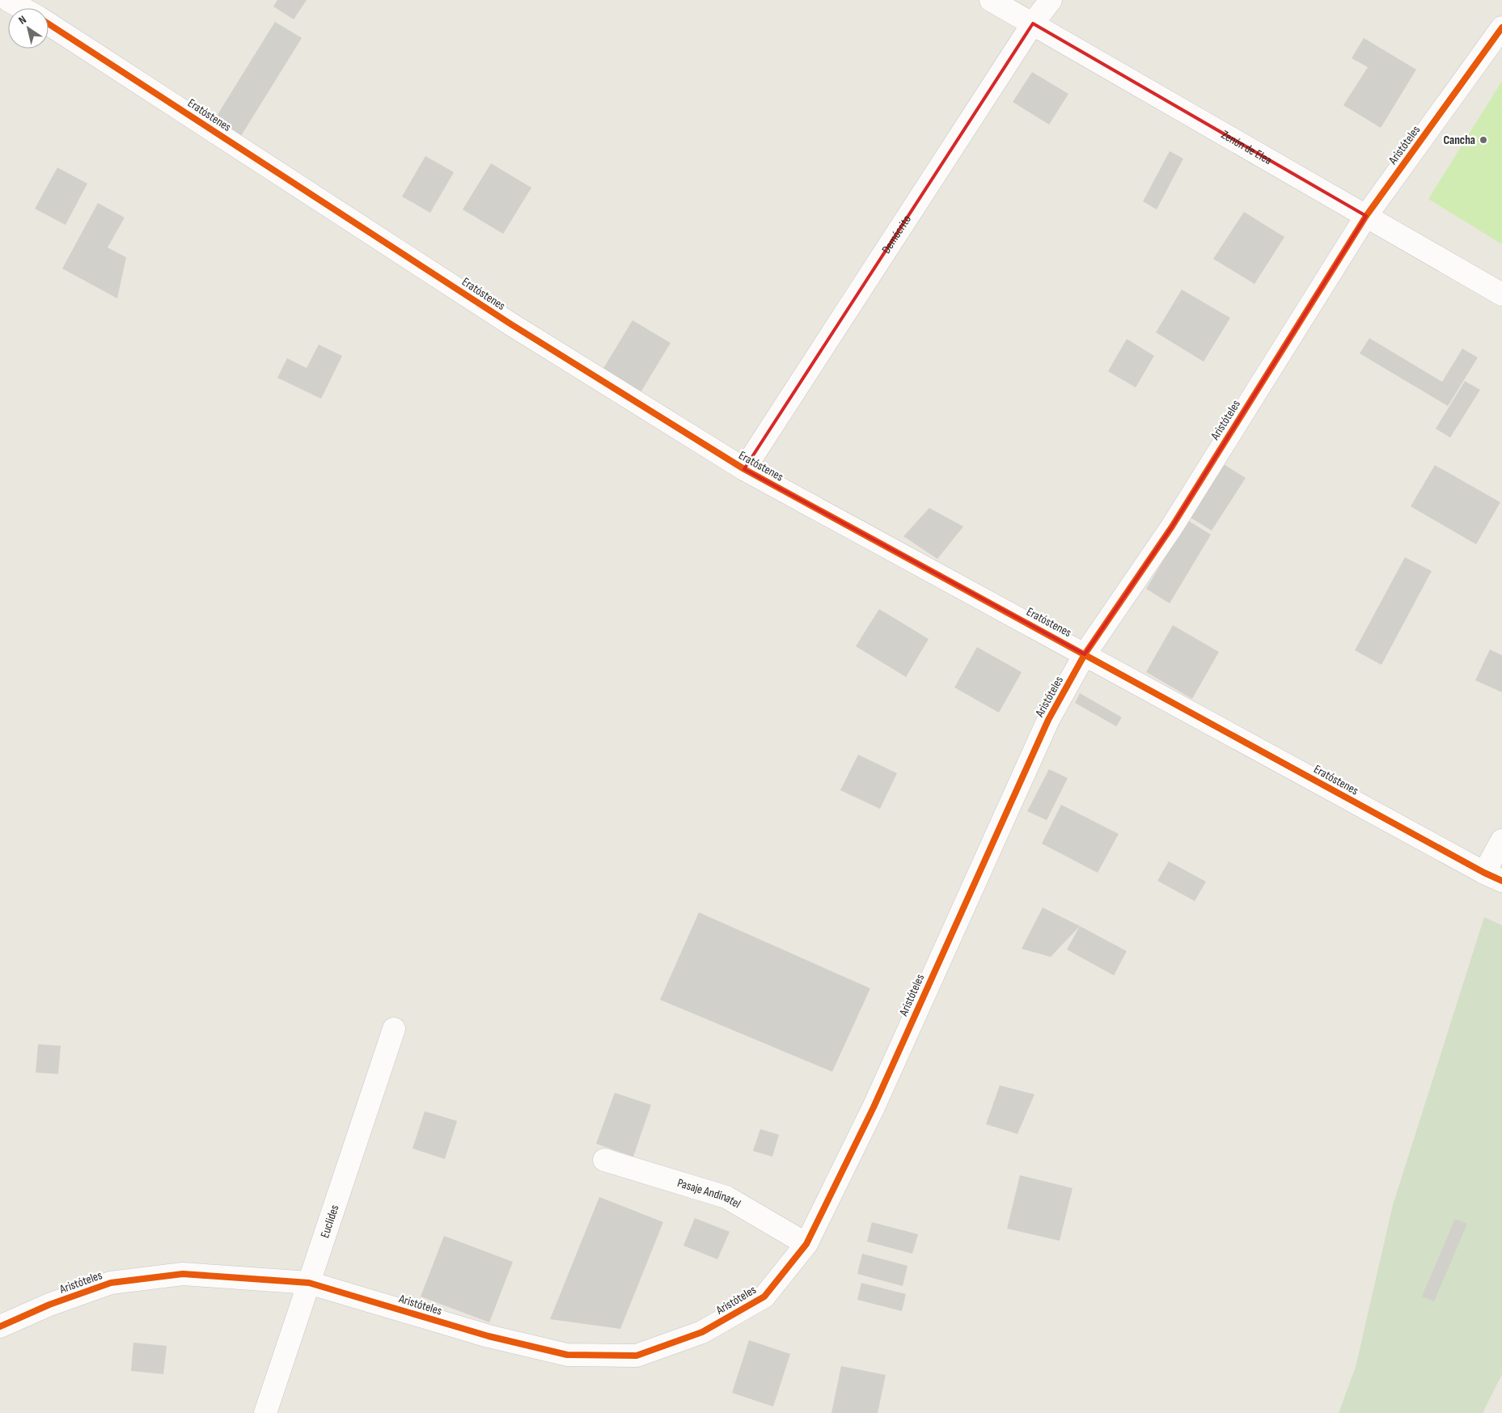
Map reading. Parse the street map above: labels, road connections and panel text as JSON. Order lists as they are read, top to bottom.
{
  "streets": {
    "street": [
      "Eratóstenes",
      "Aristóteles",
      "Zenón de Elea",
      "Demócrito",
      "Pasaje Andinatel",
      "Euclides"
    ]
  },
  "crossings": [
    ["Eratóstenes", "Aristóteles"],
    ["Eratóstenes", "Demócrito"],
    ["Aristóteles", "Zenón de Elea"],
    ["Aristóteles", "Pasaje Andinatel"],
    ["Aristóteles", "Euclides"],
    ["Zenón de Elea", "Demócrito"]
  ],
  "places": ["Cancha"],
  "north": "top left"
}
